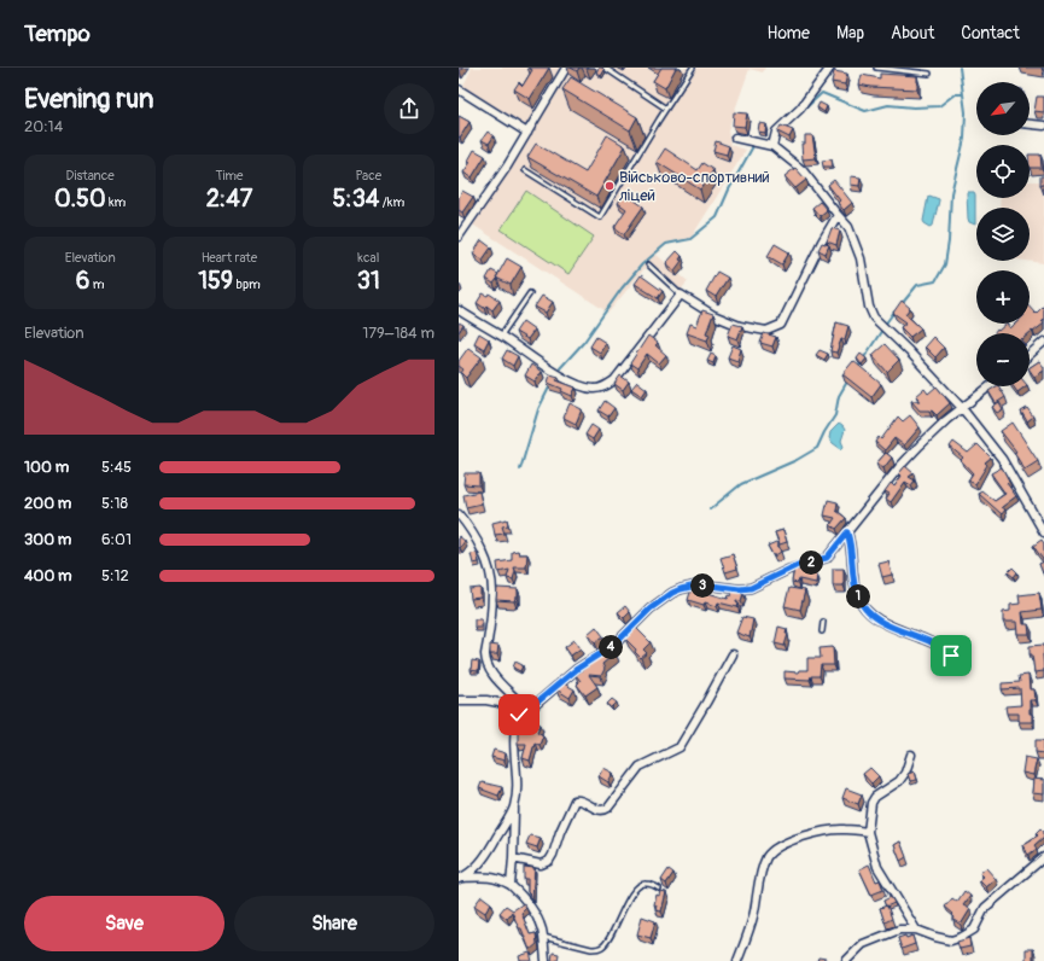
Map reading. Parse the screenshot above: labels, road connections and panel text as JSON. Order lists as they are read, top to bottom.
{
  "places": ["Військово-спортивний ліцей"],
  "north": "bottom left",
  "page": {
    "header": "Tempo",
    "nav": [
      "Home",
      "Map",
      "About",
      "Contact"
    ],
    "heading": ["Evening run", "20:14"],
    "map_buttons": ["+", "−"],
    "stats": [
      ["Distance", "0.50 km"],
      ["Time", "2:47"],
      ["Pace", "5:34 /km"],
      ["Elevation", "6 m"],
      ["Heart rate", "159 bpm"],
      ["kcal", "31"]
    ],
    "chart": ["Elevation", "179–184 m"],
    "list": [
      {
        "name": "100 m",
        "note": "5:45"
      },
      {
        "name": "200 m",
        "note": "5:18"
      },
      {
        "name": "300 m",
        "note": "6:01"
      },
      {
        "name": "400 m",
        "note": "5:12"
      }
    ],
    "pins": [
      "2",
      "3",
      "1",
      "4"
    ],
    "buttons": ["Save", "Share"]
  }
}
